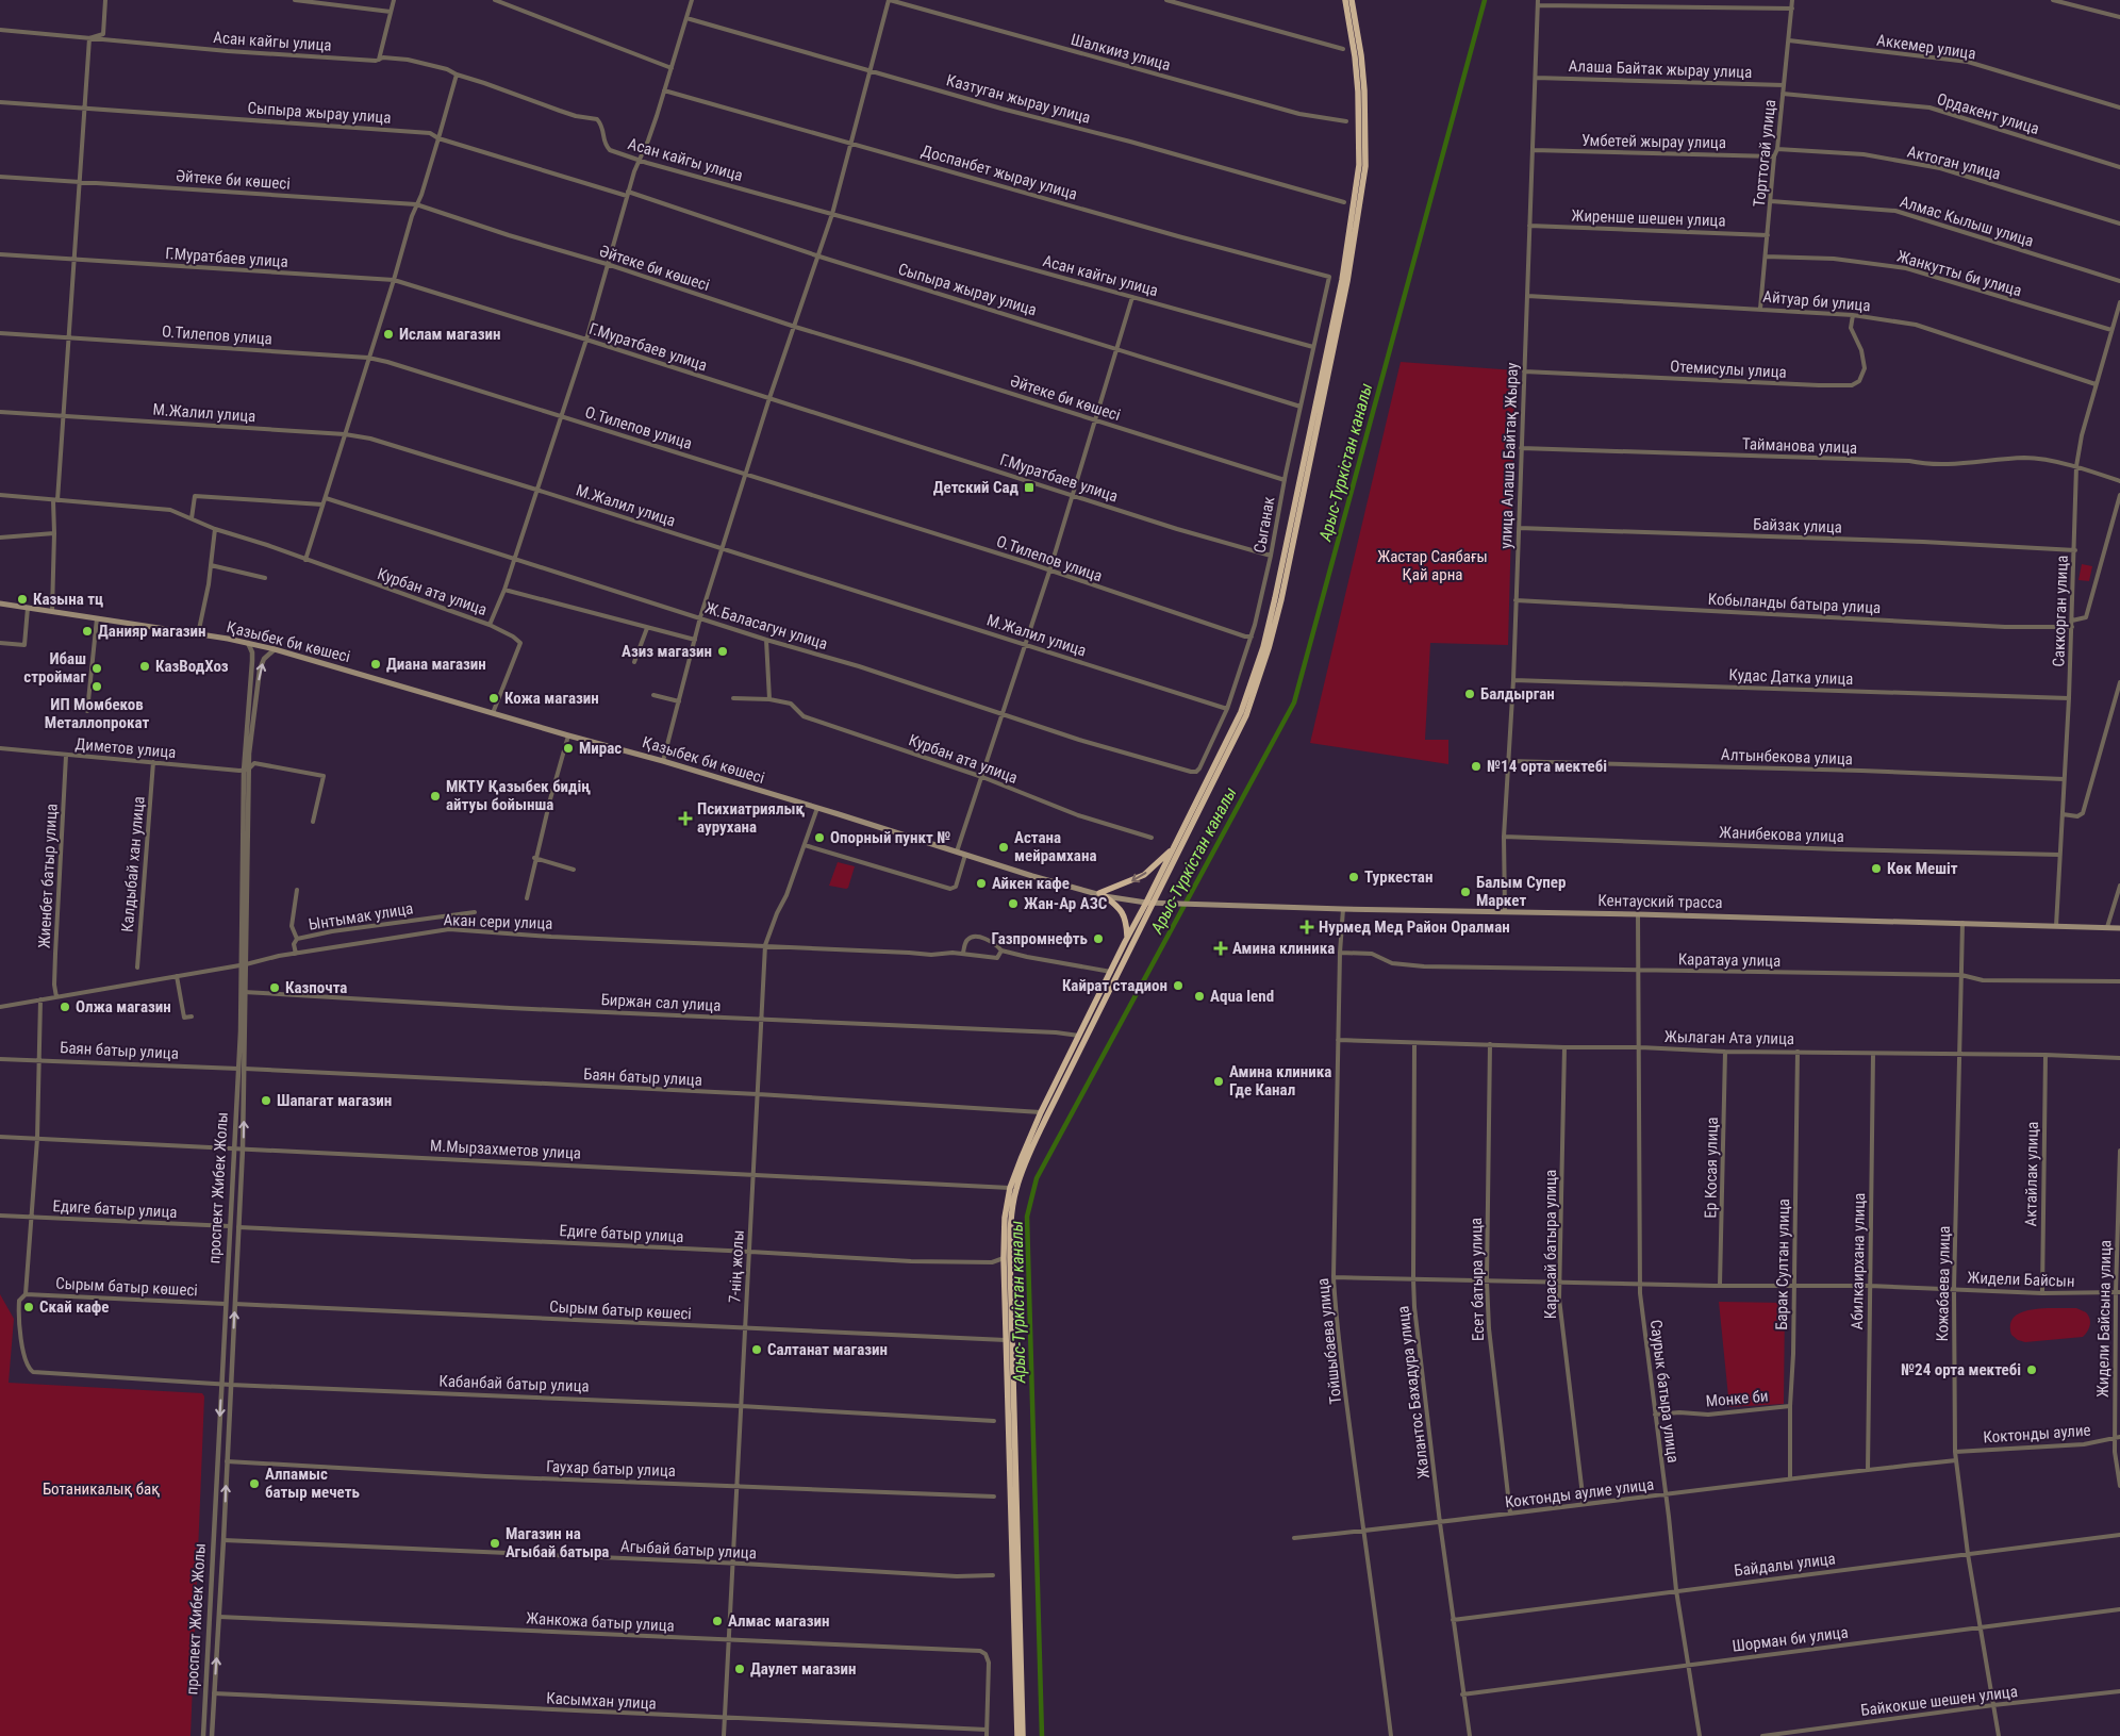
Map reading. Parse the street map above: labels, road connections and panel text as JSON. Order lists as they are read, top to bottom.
{
  "streets": {
    "main road": ["Қазыбек би көшесі", "Кентауский трасса"],
    "street": [
      "Асан кайгы улица",
      "Аккемер улица",
      "Шалкииз улица",
      "Алаша Байтак жырау улица",
      "Казтуган жырау улица",
      "Сыпыра жырау улица",
      "Ордакент улица",
      "Умбетей жырау улица",
      "Торттогай улица",
      "Актоган улица",
      "Доспанбет жырау улица",
      "Әйтеке би көшесі",
      "Жиренше шешен улица",
      "Алмас Кылыш улица",
      "Г.Муратбаев улица",
      "Жанкутты би улица",
      "Айтуар би улица",
      "О.Тилепов улица",
      "Отемисулы улица",
      "М.Жалил улица",
      "Тайманова улица",
      "улица Алаша Байтақ Жырау",
      "Сыганак",
      "Байзак улица",
      "Курбан ата улица",
      "Кобыланды батыра улица",
      "Саккорган улица",
      "Ж.Баласагун улица",
      "Кудас Датка улица",
      "Диметов улица",
      "Алтынбекова улица",
      "Жанибекова улица",
      "Калдыбай хан улица",
      "Жиенбет батыр улица",
      "Ынтымак улица",
      "Акан сери улица",
      "Каратауа улица",
      "Биржан сал улица",
      "Жылаган Ата улица",
      "Баян батыр улица",
      "М.Мырзахметов улица",
      "Ер Косая улица",
      "Актайлак улица",
      "проспект Жибек Жолы",
      "Едиге батыр улица",
      "Карасай батыра улица",
      "Абилкаирхана улица",
      "Барак Султан улица",
      "7-нің жолы",
      "Есет батыра улица",
      "Жидели Байсын",
      "Кожабаева улица",
      "Сырым батыр көшесі",
      "Жидели Байсына улица",
      "Тойшыбаева улица",
      "Кабанбай батыр улица",
      "Саурык батыра улица",
      "Жалантос Бахадура улица",
      "Монке би",
      "Коктонды аулие",
      "Гаухар батыр улица",
      "Коктонды аулие улица",
      "Агыбай батыр улица",
      "Байдалы улица",
      "Жанкожа батыр улица",
      "Шорман би улица",
      "Касымхан улица",
      "Байкокше шешен улица"
    ]
  },
  "crossings": [
    ["Асан кайгы улица", "Сыганак"],
    ["Аккемер улица", "Торттогай улица"],
    ["Алаша Байтак жырау улица", "Торттогай улица"],
    ["Алаша Байтак жырау улица", "улица Алаша Байтақ Жырау"],
    ["Сыпыра жырау улица", "Сыганак"],
    ["Ордакент улица", "Торттогай улица"],
    ["Умбетей жырау улица", "Торттогай улица"],
    ["Умбетей жырау улица", "улица Алаша Байтақ Жырау"],
    ["Торттогай улица", "Актоган улица"],
    ["Торттогай улица", "Жиренше шешен улица"],
    ["Торттогай улица", "Алмас Кылыш улица"],
    ["Торттогай улица", "Жанкутты би улица"],
    ["Торттогай улица", "Айтуар би улица"],
    ["Доспанбет жырау улица", "Сыганак"],
    ["Әйтеке би көшесі", "Сыганак"],
    ["Жиренше шешен улица", "улица Алаша Байтақ Жырау"],
    ["Г.Муратбаев улица", "Сыганак"],
    ["Жанкутты би улица", "Саккорган улица"],
    ["Айтуар би улица", "Отемисулы улица"],
    ["Айтуар би улица", "улица Алаша Байтақ Жырау"],
    ["Айтуар би улица", "Саккорган улица"],
    ["О.Тилепов улица", "Сыганак"],
    ["Отемисулы улица", "улица Алаша Байтақ Жырау"],
    ["М.Жалил улица", "Сыганак"],
    ["Тайманова улица", "улица Алаша Байтақ Жырау"],
    ["Тайманова улица", "Саккорган улица"],
    ["улица Алаша Байтақ Жырау", "Байзак улица"],
    ["улица Алаша Байтақ Жырау", "Кобыланды батыра улица"],
    ["улица Алаша Байтақ Жырау", "Кудас Датка улица"],
    ["улица Алаша Байтақ Жырау", "Алтынбекова улица"],
    ["улица Алаша Байтақ Жырау", "Жанибекова улица"],
    ["улица Алаша Байтақ Жырау", "Кентауский трасса"],
    ["Сыганак", "Ж.Баласагун улица"],
    ["Байзак улица", "Саккорган улица"],
    ["Кобыланды батыра улица", "Саккорган улица"],
    ["Саккорган улица", "Кудас Датка улица"],
    ["Саккорган улица", "Алтынбекова улица"],
    ["Саккорган улица", "Жанибекова улица"],
    ["Саккорган улица", "Кентауский трасса"],
    ["Қазыбек би көшесі", "Кентауский трасса"],
    ["Қазыбек би көшесі", "проспект Жибек Жолы"],
    ["Қазыбек би көшесі", "7-нің жолы"],
    ["Диметов улица", "Калдыбай хан улица"],
    ["Диметов улица", "Жиенбет батыр улица"],
    ["Диметов улица", "проспект Жибек Жолы"],
    ["Жиенбет батыр улица", "Акан сери улица"],
    ["Кентауский трасса", "Кожабаева улица"],
    ["Кентауский трасса", "Тойшыбаева улица"],
    ["Кентауский трасса", "Саурык батыра улица"],
    ["Ынтымак улица", "Акан сери улица"],
    ["Акан сери улица", "проспект Жибек Жолы"],
    ["Акан сери улица", "7-нің жолы"],
    ["Каратауа улица", "Кожабаева улица"],
    ["Каратауа улица", "Тойшыбаева улица"],
    ["Каратауа улица", "Саурык батыра улица"],
    ["Биржан сал улица", "проспект Жибек Жолы"],
    ["Биржан сал улица", "7-нің жолы"],
    ["Жылаган Ата улица", "Ер Косая улица"],
    ["Жылаган Ата улица", "Актайлак улица"],
    ["Жылаган Ата улица", "Карасай батыра улица"],
    ["Жылаган Ата улица", "Абилкаирхана улица"],
    ["Жылаган Ата улица", "Барак Султан улица"],
    ["Жылаган Ата улица", "Есет батыра улица"],
    ["Жылаган Ата улица", "Кожабаева улица"],
    ["Жылаган Ата улица", "Тойшыбаева улица"],
    ["Жылаган Ата улица", "Саурык батыра улица"],
    ["Жылаган Ата улица", "Жалантос Бахадура улица"],
    ["Баян батыр улица", "проспект Жибек Жолы"],
    ["Баян батыр улица", "7-нің жолы"],
    ["М.Мырзахметов улица", "проспект Жибек Жолы"],
    ["М.Мырзахметов улица", "7-нің жолы"],
    ["Ер Косая улица", "Жидели Байсын"],
    ["Актайлак улица", "Жидели Байсын"],
    ["проспект Жибек Жолы", "Едиге батыр улица"],
    ["проспект Жибек Жолы", "Сырым батыр көшесі"],
    ["проспект Жибек Жолы", "Кабанбай батыр улица"],
    ["проспект Жибек Жолы", "Гаухар батыр улица"],
    ["проспект Жибек Жолы", "Агыбай батыр улица"],
    ["проспект Жибек Жолы", "Жанкожа батыр улица"],
    ["проспект Жибек Жолы", "Касымхан улица"],
    ["Едиге батыр улица", "7-нің жолы"],
    ["Карасай батыра улица", "Жидели Байсын"],
    ["Карасай батыра улица", "Коктонды аулие улица"],
    ["Абилкаирхана улица", "Жидели Байсын"],
    ["Абилкаирхана улица", "Коктонды аулие улица"],
    ["Барак Султан улица", "Жидели Байсын"],
    ["Барак Султан улица", "Монке би"],
    ["Барак Султан улица", "Коктонды аулие улица"],
    ["7-нің жолы", "Сырым батыр көшесі"],
    ["7-нің жолы", "Кабанбай батыр улица"],
    ["7-нің жолы", "Гаухар батыр улица"],
    ["7-нің жолы", "Агыбай батыр улица"],
    ["7-нің жолы", "Жанкожа батыр улица"],
    ["7-нің жолы", "Касымхан улица"],
    ["Есет батыра улица", "Жидели Байсын"],
    ["Есет батыра улица", "Коктонды аулие улица"],
    ["Жидели Байсын", "Кожабаева улица"],
    ["Жидели Байсын", "Жидели Байсына улица"],
    ["Жидели Байсын", "Тойшыбаева улица"],
    ["Жидели Байсын", "Саурык батыра улица"],
    ["Жидели Байсын", "Жалантос Бахадура улица"],
    ["Кожабаева улица", "Коктонды аулие"],
    ["Кожабаева улица", "Коктонды аулие улица"],
    ["Кожабаева улица", "Байдалы улица"],
    ["Кожабаева улица", "Шорман би улица"],
    ["Кожабаева улица", "Байкокше шешен улица"],
    ["Сырым батыр көшесі", "Кабанбай батыр улица"],
    ["Жидели Байсына улица", "Коктонды аулие"],
    ["Тойшыбаева улица", "Коктонды аулие улица"],
    ["Саурык батыра улица", "Монке би"],
    ["Саурык батыра улица", "Коктонды аулие улица"],
    ["Саурык батыра улица", "Байдалы улица"],
    ["Саурык батыра улица", "Шорман би улица"],
    ["Жалантос Бахадура улица", "Коктонды аулие улица"],
    ["Жалантос Бахадура улица", "Байдалы улица"],
    ["Жалантос Бахадура улица", "Шорман би улица"],
    ["Жанкожа батыр улица", "Касымхан улица"]
  ],
  "water": ["Арыс-Түркістан каналы"],
  "parks": ["Жастар Саябағы Қай арна", "Ботаникалық бақ"],
  "places": {
    "other": [
      "Ислам магазин",
      "Казына тц",
      "Данияр магазин",
      "Азиз магазин",
      "Диана магазин",
      "КазВодХоз",
      "Ибаш строймаг",
      "ИП Момбеков Металлопрокат",
      "Балдырган",
      "Кожа магазин",
      "Мирас",
      "№14 орта мектебі",
      "МКТУ Қазыбек бидің айтуы бойынша",
      "Опорный пункт №",
      "Астана мейрамхана",
      "Көк Мешіт",
      "Туркестан",
      "Айкен кафе",
      "Балым Супер Маркет",
      "Жан-Ар АЗС",
      "Газпромнефть",
      "Кайрат стадион",
      "Казпочта",
      "Aqua lend",
      "Олжа магазин",
      "Амина клиника Где Канал",
      "Шапагат магазин",
      "Скай кафе",
      "Салтанат магазин",
      "№24 орта мектебі",
      "Алпамыс батыр мечеть",
      "Магазин на Агыбай батыра",
      "Алмас магазин",
      "Даулет магазин"
    ],
    "transit": ["Детский Сад"],
    "health": ["Психиатриялық аурухана", "Нурмед Мед Район Оралман", "Амина клиника"]
  }
}
